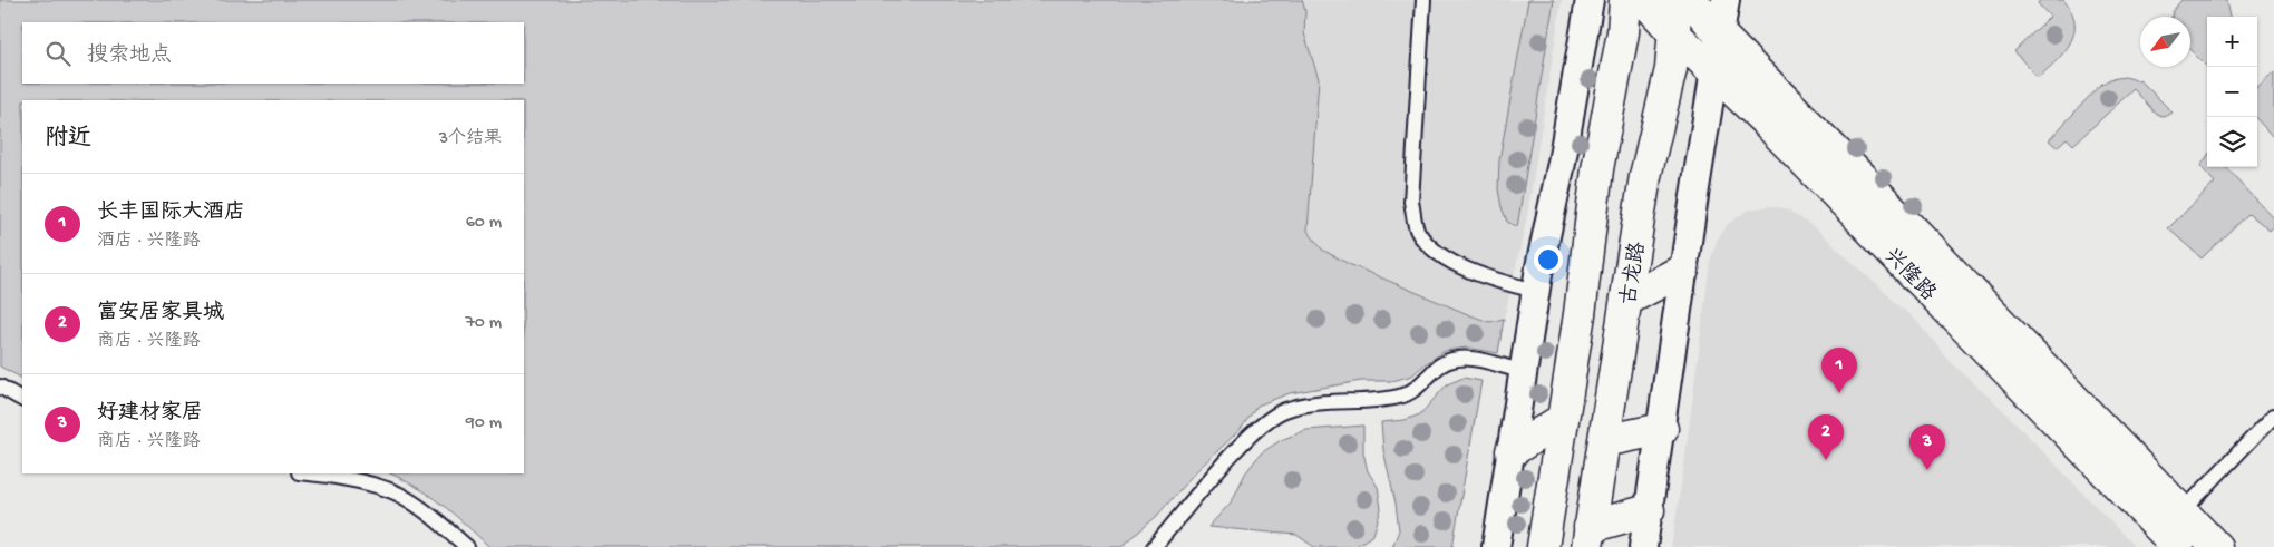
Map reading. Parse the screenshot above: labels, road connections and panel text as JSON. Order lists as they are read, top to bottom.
{
  "streets": {
    "main road": ["古龙路", "兴隆路"]
  },
  "crossings": [
    ["古龙路", "兴隆路"]
  ],
  "north": "bottom left",
  "page": {
    "map_buttons": ["+", "−"],
    "search": "搜索地点",
    "heading": ["附近", "3个结果"],
    "list": [
      {
        "mark": "1",
        "name": "长丰国际大酒店",
        "note": "酒店 · 兴隆路",
        "value": "60 m"
      },
      {
        "mark": "2",
        "name": "富安居家具城",
        "note": "商店 · 兴隆路",
        "value": "70 m"
      },
      {
        "mark": "3",
        "name": "好建材家居",
        "note": "商店 · 兴隆路",
        "value": "90 m"
      }
    ],
    "pins": ["1", "2", "3"]
  }
}
